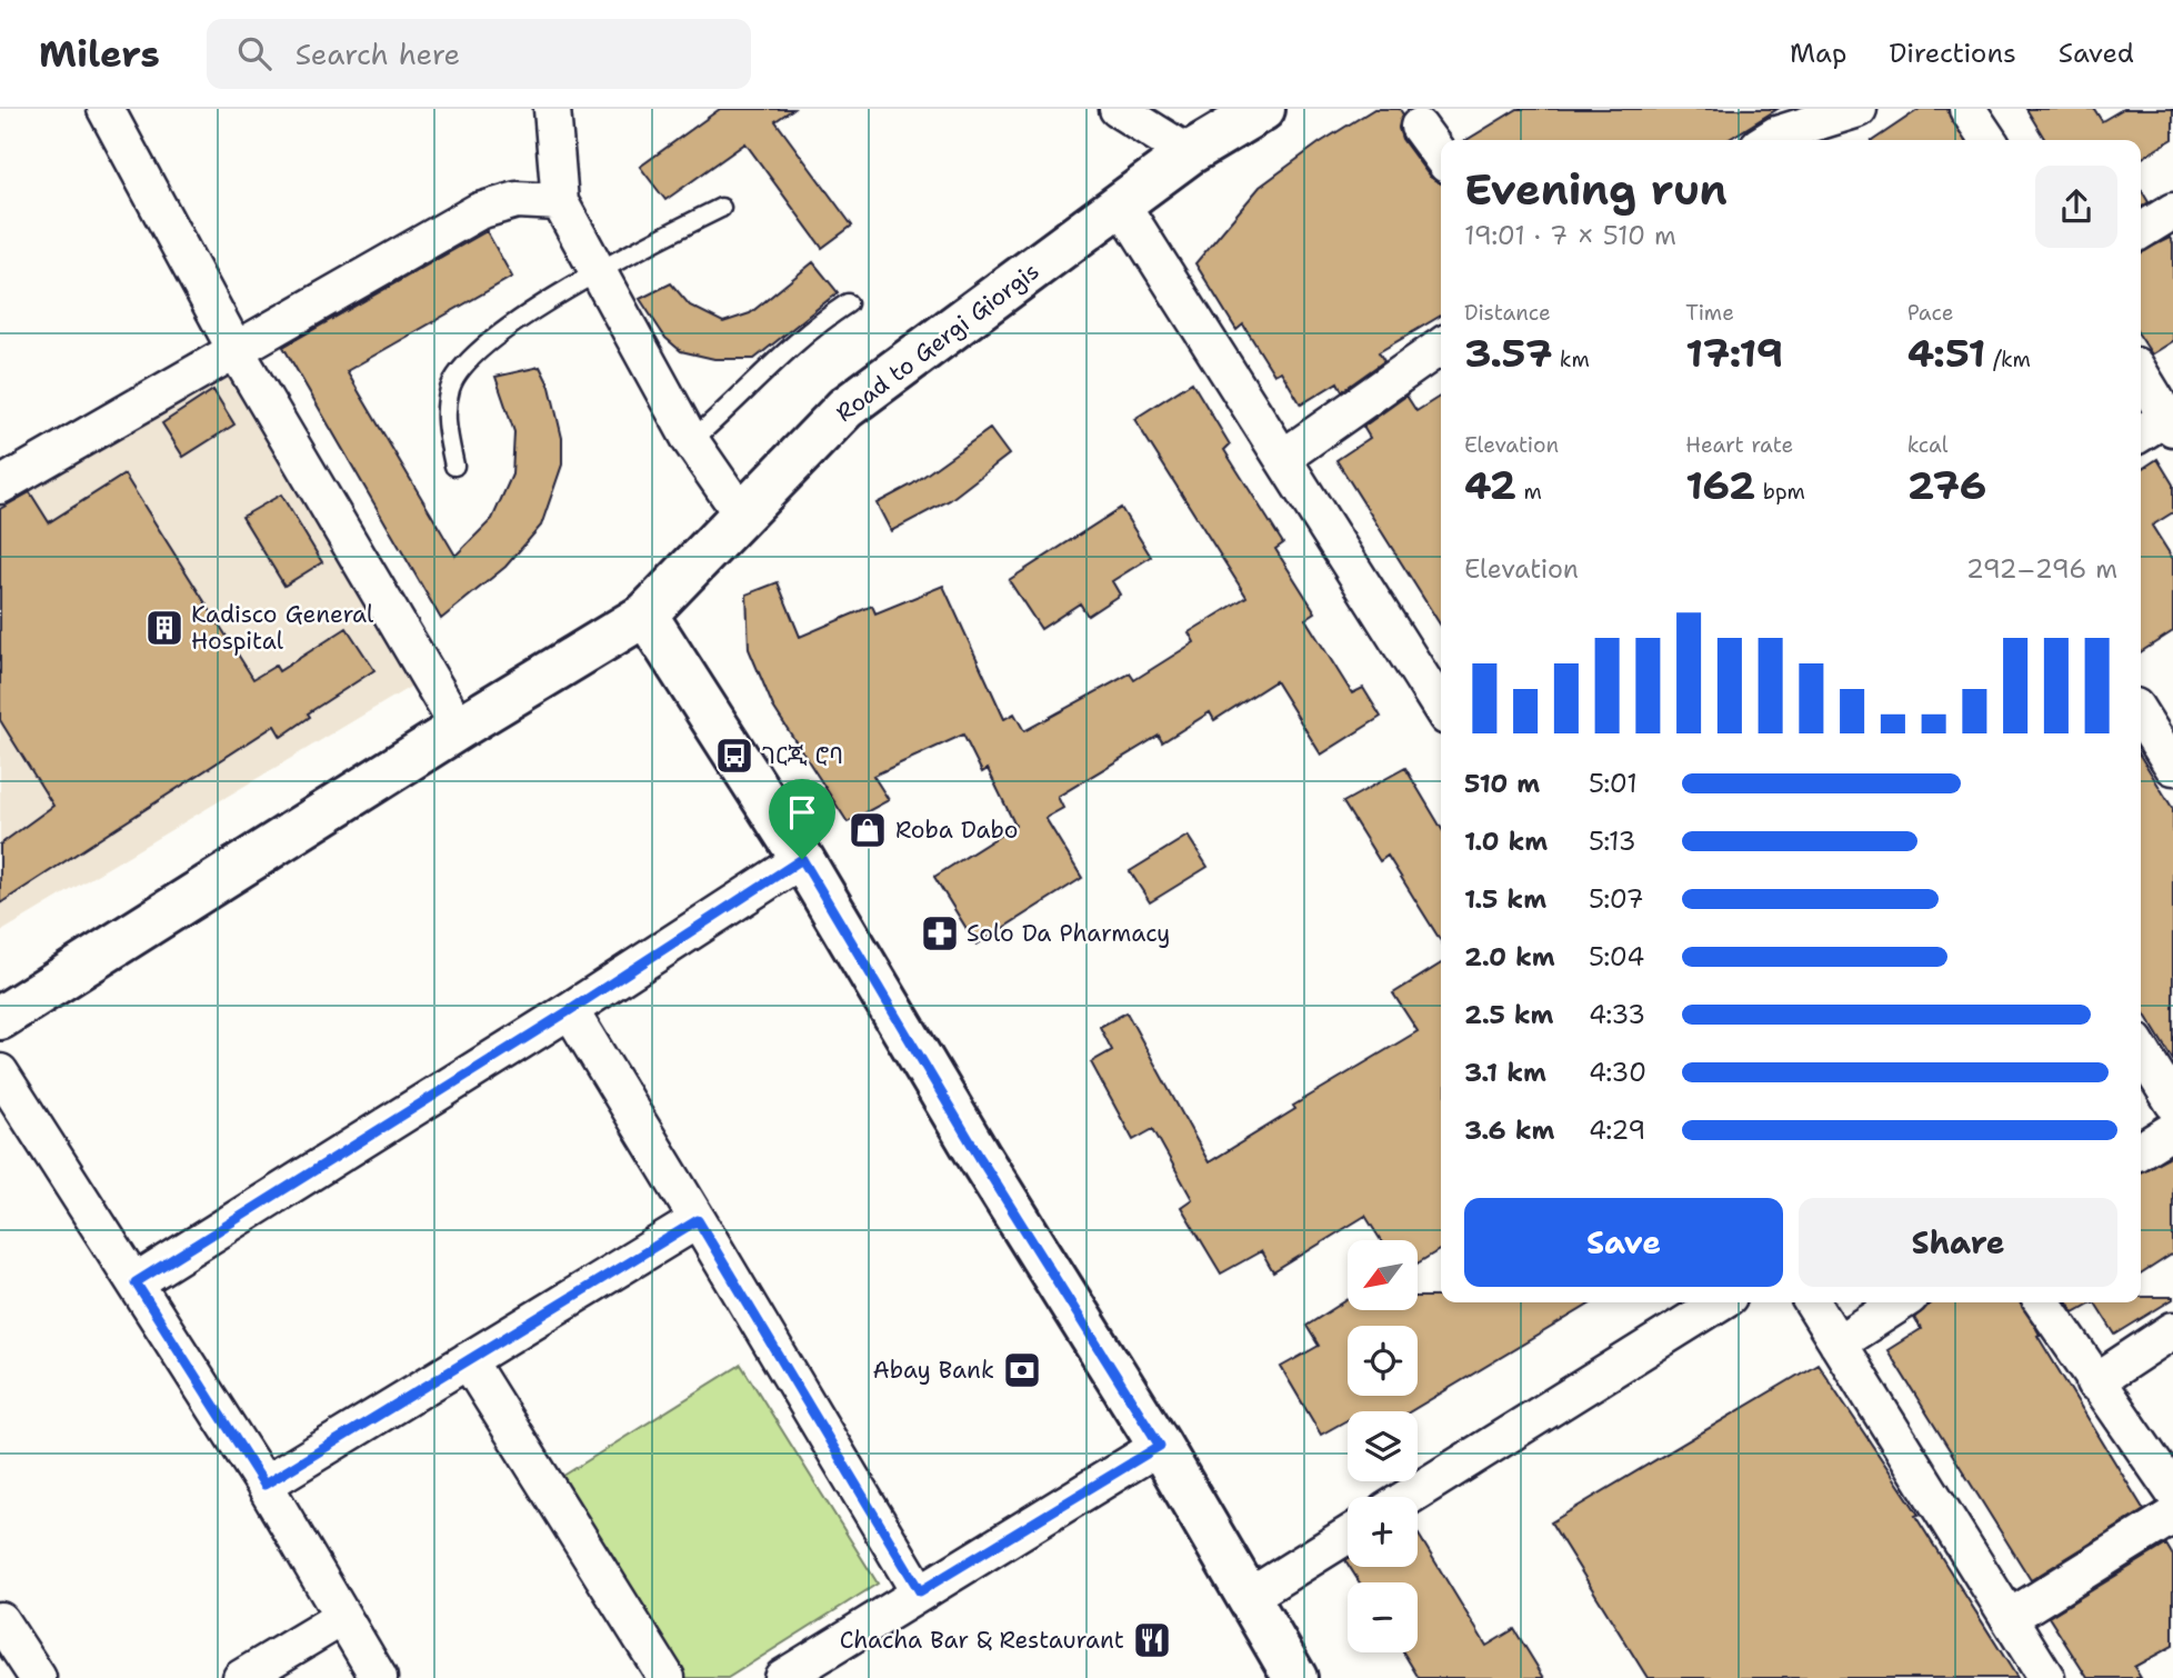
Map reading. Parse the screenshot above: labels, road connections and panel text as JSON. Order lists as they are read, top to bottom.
{
  "streets": {
    "main road": ["Road to Gergi Giorgis"]
  },
  "places": {
    "building": ["Kadisco General Hospital"],
    "bus stop": ["ገርጂ ሮባ"],
    "shop": ["Roba Dabo"],
    "pharmacy": ["Solo Da Pharmacy"],
    "bank": ["Abay Bank"],
    "restaurant": ["Chacha Bar & Restaurant"]
  },
  "north": "bottom left",
  "page": {
    "header": "Milers",
    "search": "Search here",
    "nav": ["Map", "Directions", "Saved"],
    "heading": ["Evening run", "19:01 · 7 × 510 m"],
    "stats": [
      ["Distance", "3.57 km"],
      ["Time", "17:19"],
      ["Pace", "4:51 /km"],
      ["Elevation", "42 m"],
      ["Heart rate", "162 bpm"],
      ["kcal", "276"]
    ],
    "chart": ["Elevation", "292–296 m"],
    "list": [
      {
        "name": "510 m",
        "note": "5:01"
      },
      {
        "name": "1.0 km",
        "note": "5:13"
      },
      {
        "name": "1.5 km",
        "note": "5:07"
      },
      {
        "name": "2.0 km",
        "note": "5:04"
      },
      {
        "name": "2.5 km",
        "note": "4:33"
      },
      {
        "name": "3.1 km",
        "note": "4:30"
      },
      {
        "name": "3.6 km",
        "note": "4:29"
      }
    ],
    "buttons": ["Save", "Share"],
    "map_buttons": ["+", "−"]
  }
}
